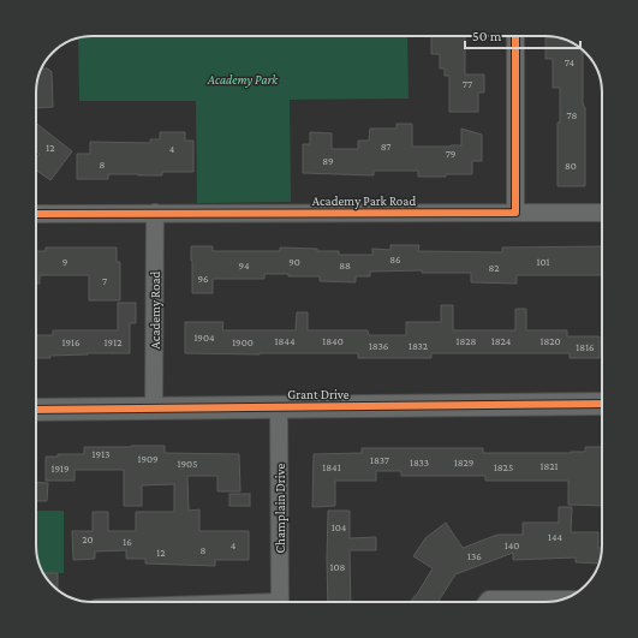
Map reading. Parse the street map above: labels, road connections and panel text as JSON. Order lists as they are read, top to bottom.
{
  "streets": {
    "street": [
      "Academy Park Road",
      "Academy Road",
      "Grant Drive",
      "Champlain Drive"
    ]
  },
  "crossings": [
    ["Academy Park Road", "Academy Road"],
    ["Academy Road", "Grant Drive"],
    ["Grant Drive", "Champlain Drive"]
  ],
  "parks": ["Academy Park"],
  "house_numbers": [
    "74",
    "77",
    "78",
    "87",
    "12",
    "4",
    "79",
    "89",
    "8",
    "80",
    "86",
    "9",
    "90",
    "101",
    "94",
    "88",
    "82",
    "96",
    "7",
    "1904",
    "1844",
    "1840",
    "1828",
    "1824",
    "1820",
    "1916",
    "1912",
    "1900",
    "1836",
    "1832",
    "1816",
    "1913",
    "1909",
    "1837",
    "1833",
    "1829",
    "1905",
    "1821",
    "1841",
    "1825",
    "1919",
    "104",
    "144",
    "20",
    "16",
    "4",
    "140",
    "8",
    "12",
    "136",
    "108"
  ],
  "scale_bar": "50 m"
}
